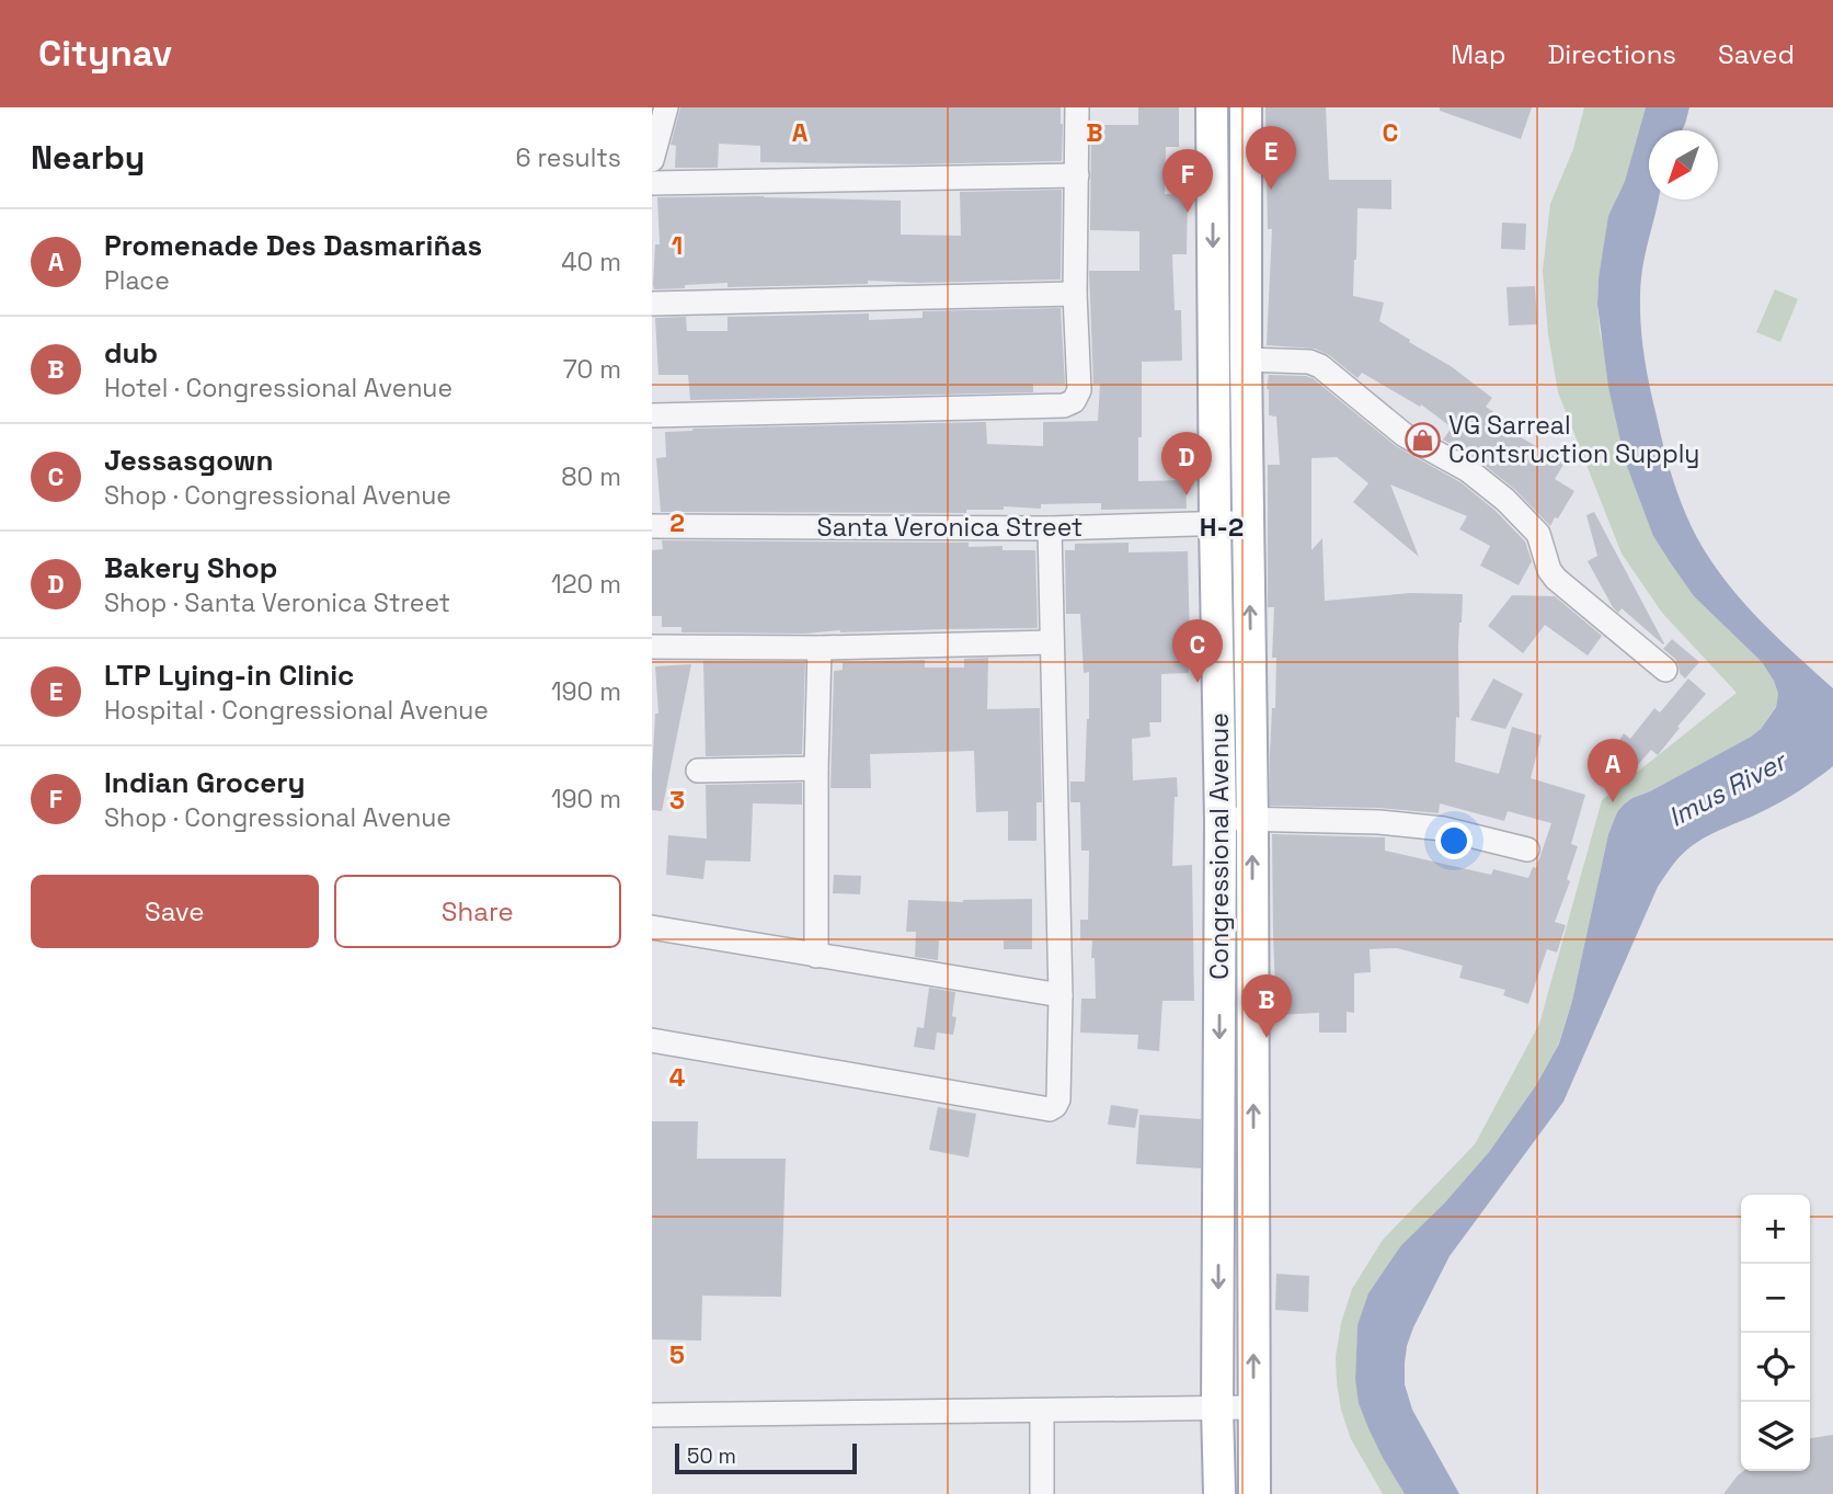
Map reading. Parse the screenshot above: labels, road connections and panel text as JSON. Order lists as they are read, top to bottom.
{
  "streets": {
    "main road": ["Congressional Avenue"],
    "street": ["Santa Veronica Street"]
  },
  "crossings": [
    ["Santa Veronica Street", "Congressional Avenue"]
  ],
  "districts": ["H-2"],
  "water": ["Imus River"],
  "places": {
    "shop": ["VG Sarreal Contsruction Supply"]
  },
  "scale_bar": "50 m",
  "north": "bottom left",
  "page": {
    "header": "Citynav",
    "nav": ["Map", "Directions", "Saved"],
    "heading": ["Nearby", "6 results"],
    "pins": [
      "E",
      "F",
      "D",
      "C",
      "A",
      "B"
    ],
    "list": [
      {
        "mark": "A",
        "name": "Promenade Des Dasmariñas",
        "note": "Place",
        "value": "40 m"
      },
      {
        "mark": "B",
        "name": "dub",
        "note": "Hotel · Congressional Avenue",
        "value": "70 m"
      },
      {
        "mark": "C",
        "name": "Jessasgown",
        "note": "Shop · Congressional Avenue",
        "value": "80 m"
      },
      {
        "mark": "D",
        "name": "Bakery Shop",
        "note": "Shop · Santa Veronica Street",
        "value": "120 m"
      },
      {
        "mark": "E",
        "name": "LTP Lying-in Clinic",
        "note": "Hospital · Congressional Avenue",
        "value": "190 m"
      },
      {
        "mark": "F",
        "name": "Indian Grocery",
        "note": "Shop · Congressional Avenue",
        "value": "190 m"
      }
    ],
    "buttons": ["Save", "Share"],
    "map_buttons": ["+", "−"],
    "scale": "50 m"
  },
  "grid": {
    "columns": ["A", "B", "C"],
    "rows": [
      "1",
      "2",
      "3",
      "4",
      "5"
    ]
  }
}
